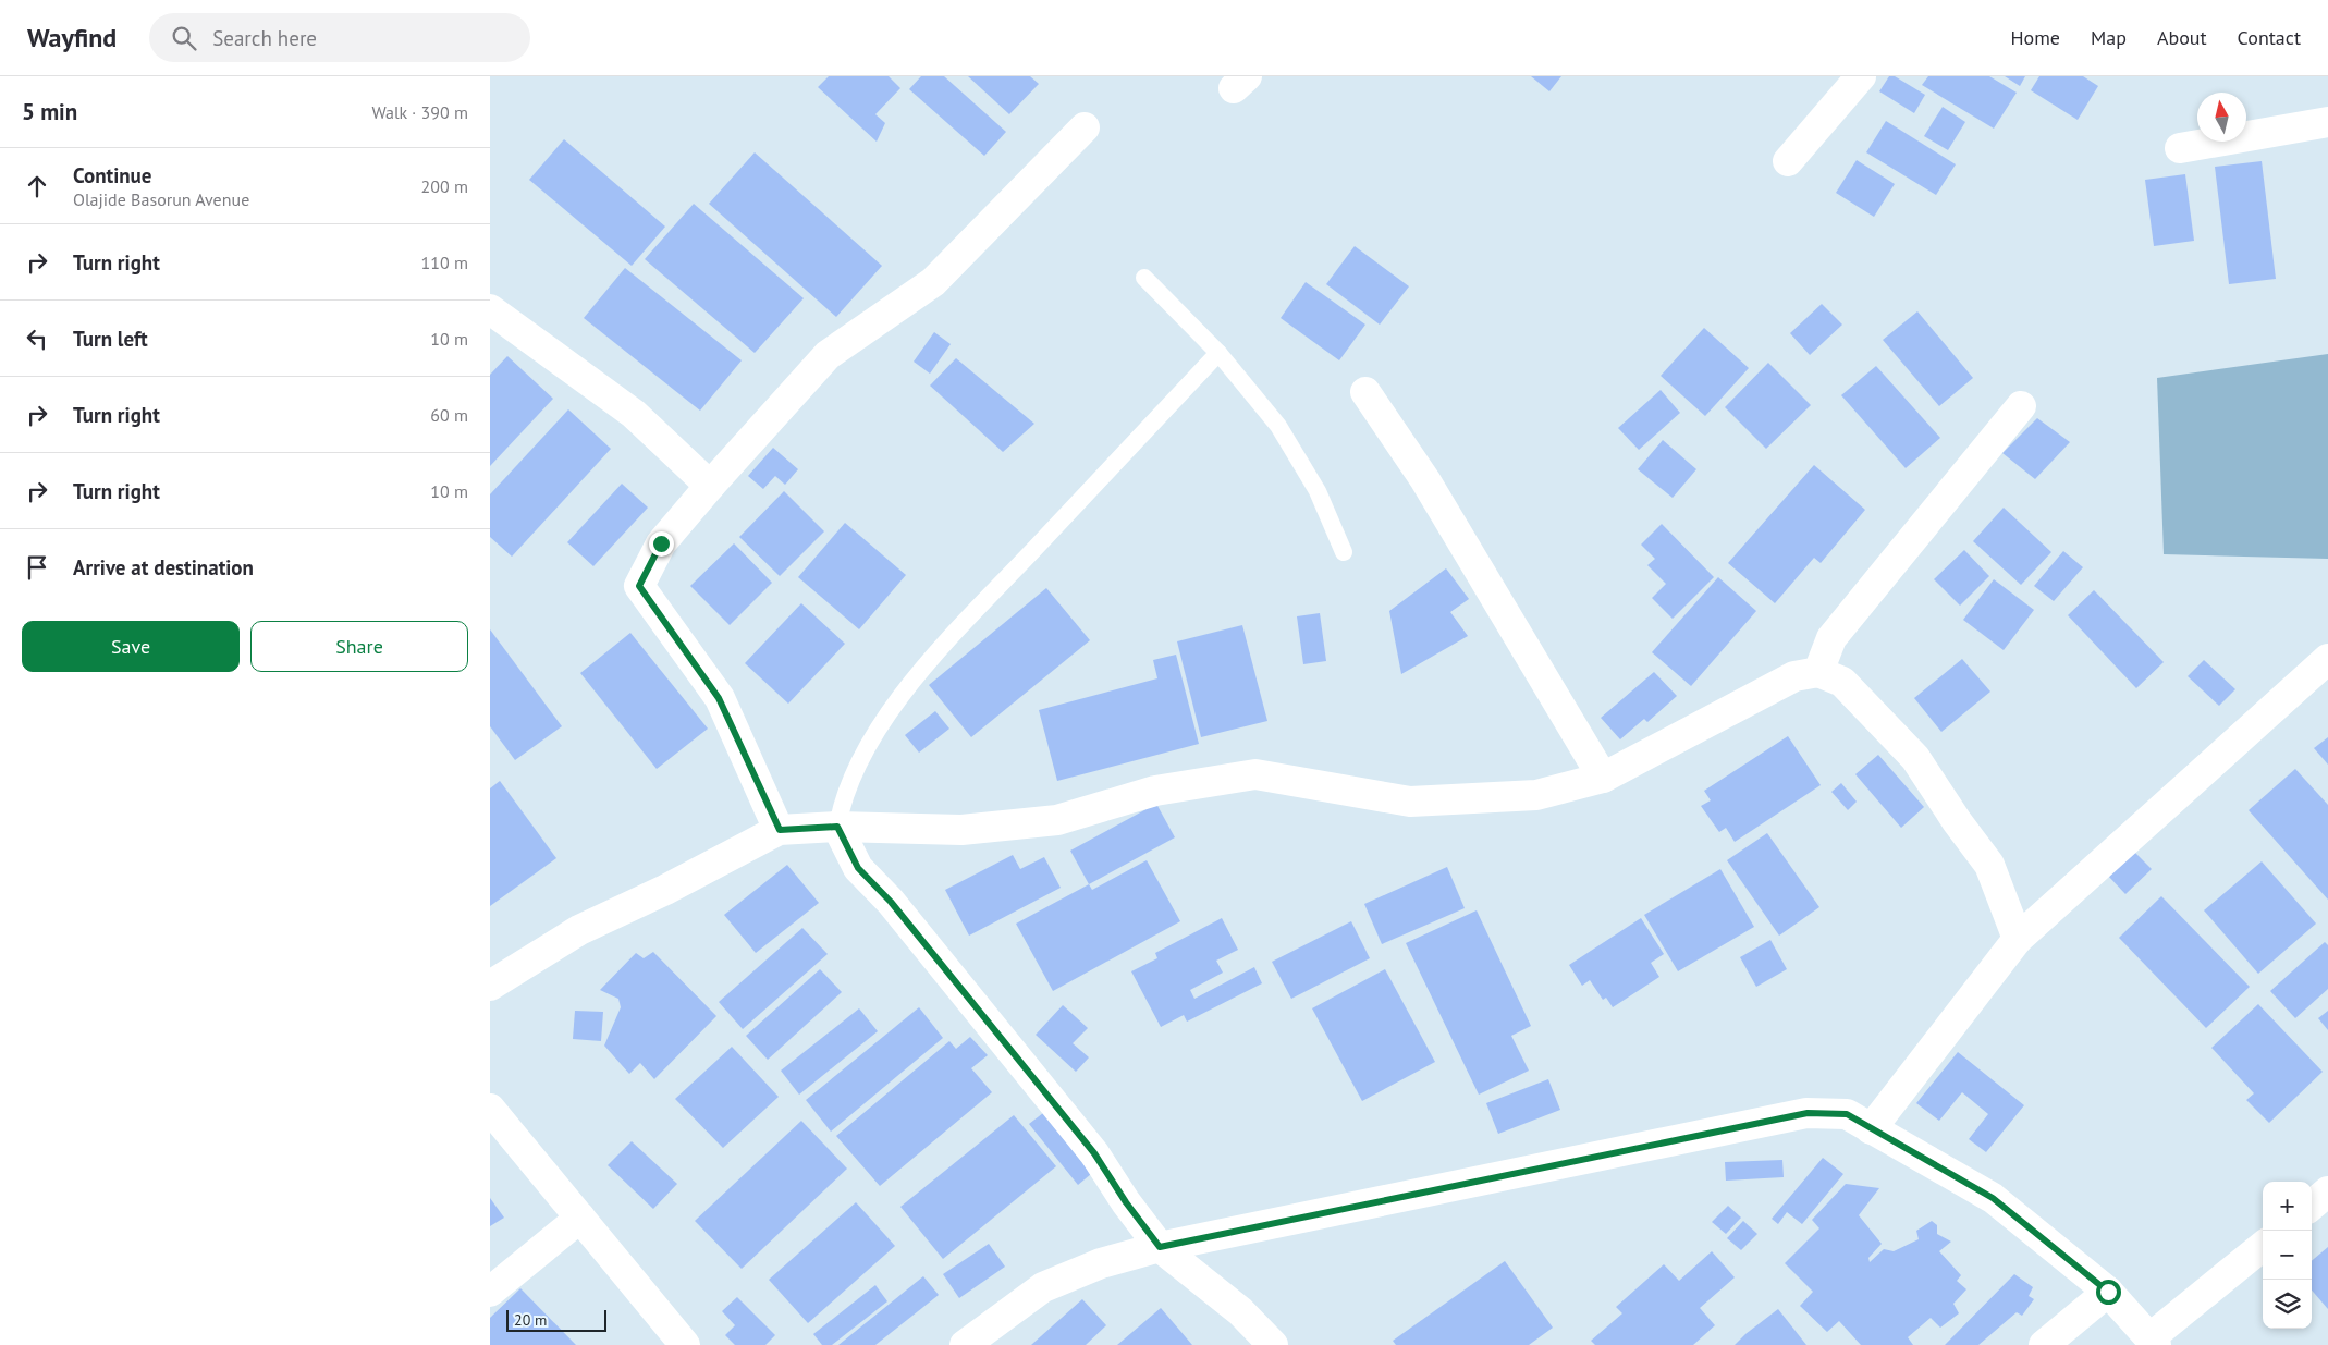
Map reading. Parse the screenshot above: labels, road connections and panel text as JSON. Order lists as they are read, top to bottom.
{
  "scale_bar": "20 m",
  "north": "top",
  "page": {
    "header": "Wayfind",
    "search": "Search here",
    "nav": [
      "Home",
      "Map",
      "About",
      "Contact"
    ],
    "heading": ["5 min", "Walk · 390 m"],
    "list": [
      ["Continue", "Olajide Basorun Avenue", "200 m"],
      ["Turn right", "110 m"],
      ["Turn left", "10 m"],
      ["Turn right", "60 m"],
      ["Turn right", "10 m"],
      "Arrive at destination"
    ],
    "buttons": ["Save", "Share"],
    "map_buttons": ["+", "−"],
    "scale": "20 m"
  }
}
